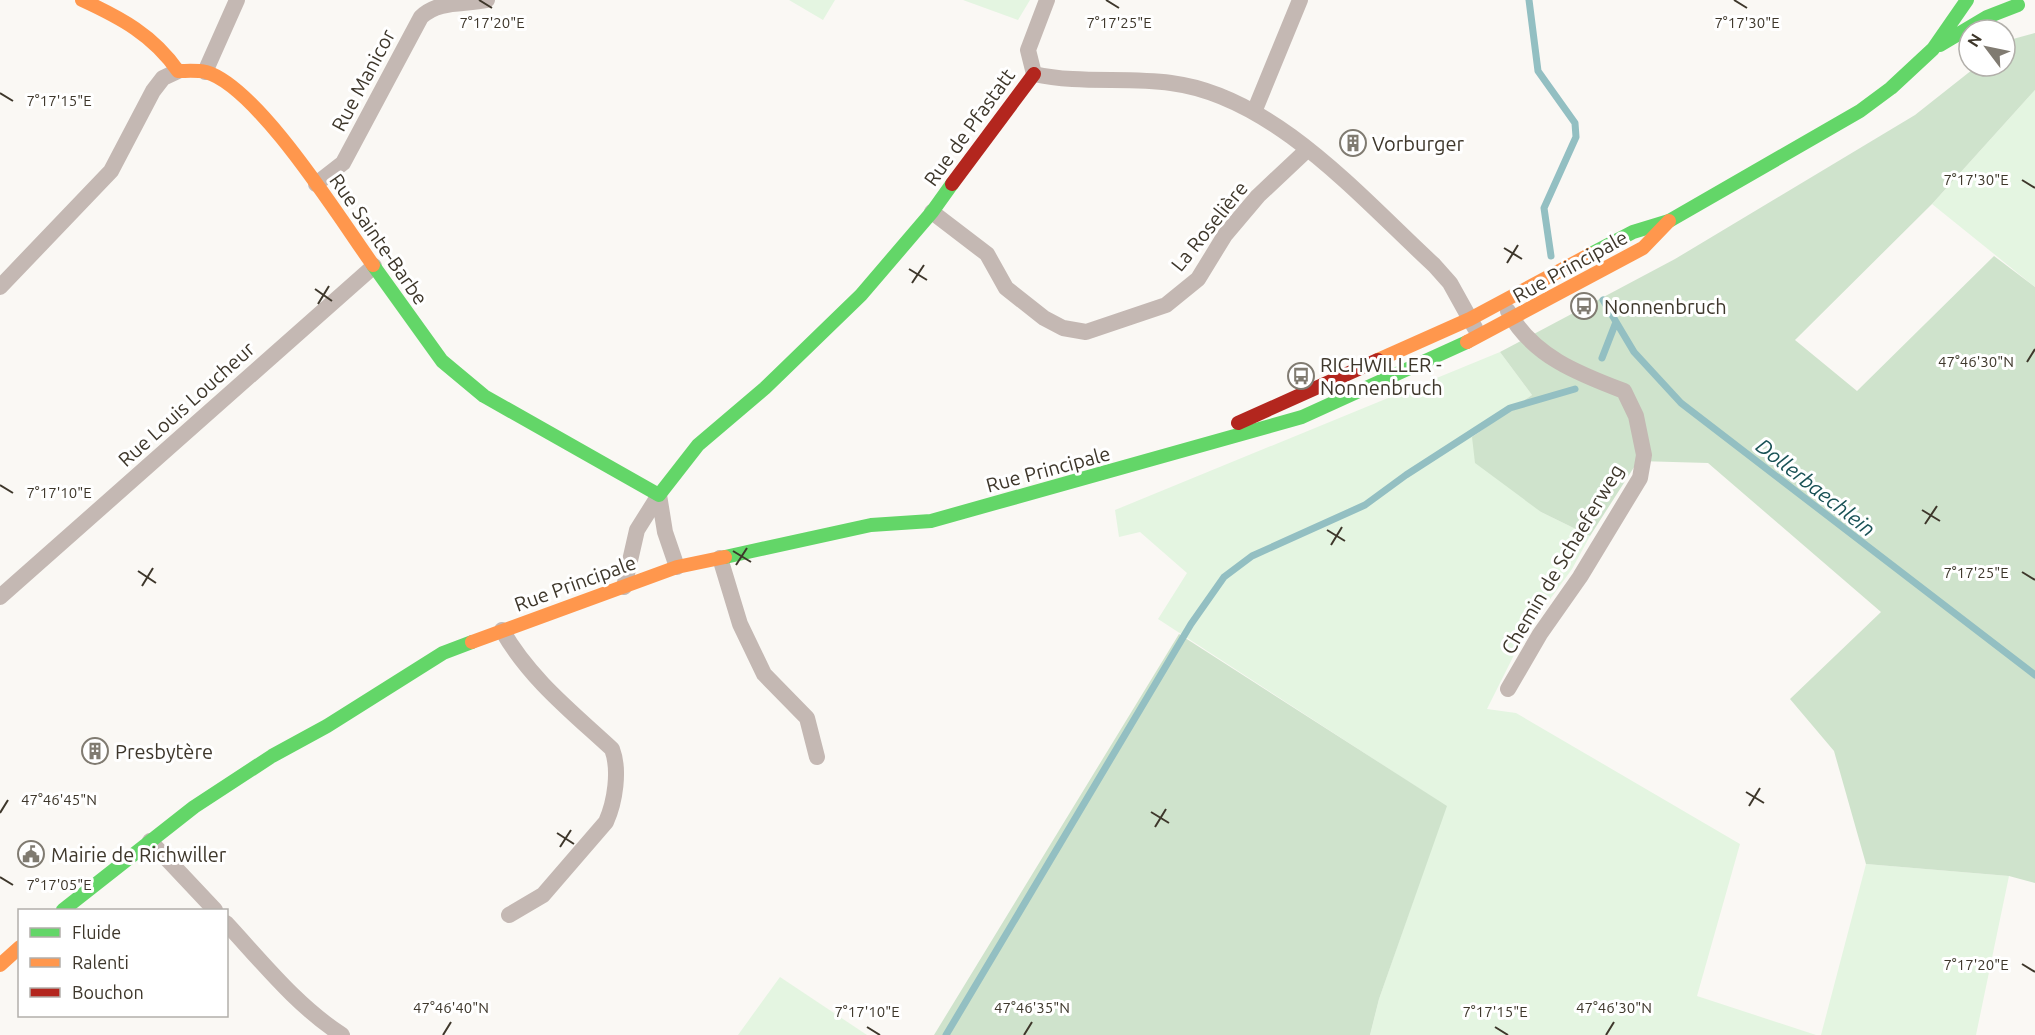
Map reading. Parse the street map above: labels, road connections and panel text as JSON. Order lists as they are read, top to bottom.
{
  "streets": {
    "main road": ["Rue de Pfastatt", "Rue Sainte-Barbe", "Rue Principale"],
    "street": [
      "Rue Manicor",
      "La Roselière",
      "Rue Louis Loucheur",
      "Chemin de Schaeferweg"
    ]
  },
  "crossings": [
    ["Rue Manicor", "Rue Sainte-Barbe"],
    ["Rue de Pfastatt", "La Roselière"],
    ["Rue de Pfastatt", "Rue Sainte-Barbe"],
    ["Rue de Pfastatt", "Rue Principale"],
    ["Rue Sainte-Barbe", "Rue Louis Loucheur"],
    ["Rue Principale", "Chemin de Schaeferweg"]
  ],
  "water": ["Dollerbaechlein"],
  "places": {
    "building": ["Vorburger", "Presbytère"],
    "bus stop": ["Nonnenbruch", "RICHWILLER - Nonnenbruch"],
    "public building": ["Mairie de Richwiller"]
  },
  "legend": ["Fluide", "Ralenti", "Bouchon"],
  "north": "top left",
  "coordinates": [
    "7°17'20\"E",
    "7°17'25\"E",
    "7°17'30\"E",
    "7°17'15\"E",
    "47°46'30\"N",
    "7°17'10\"E",
    "47°46'45\"N",
    "7°17'05\"E",
    "47°46'40\"N",
    "47°46'35\"N"
  ]
}
